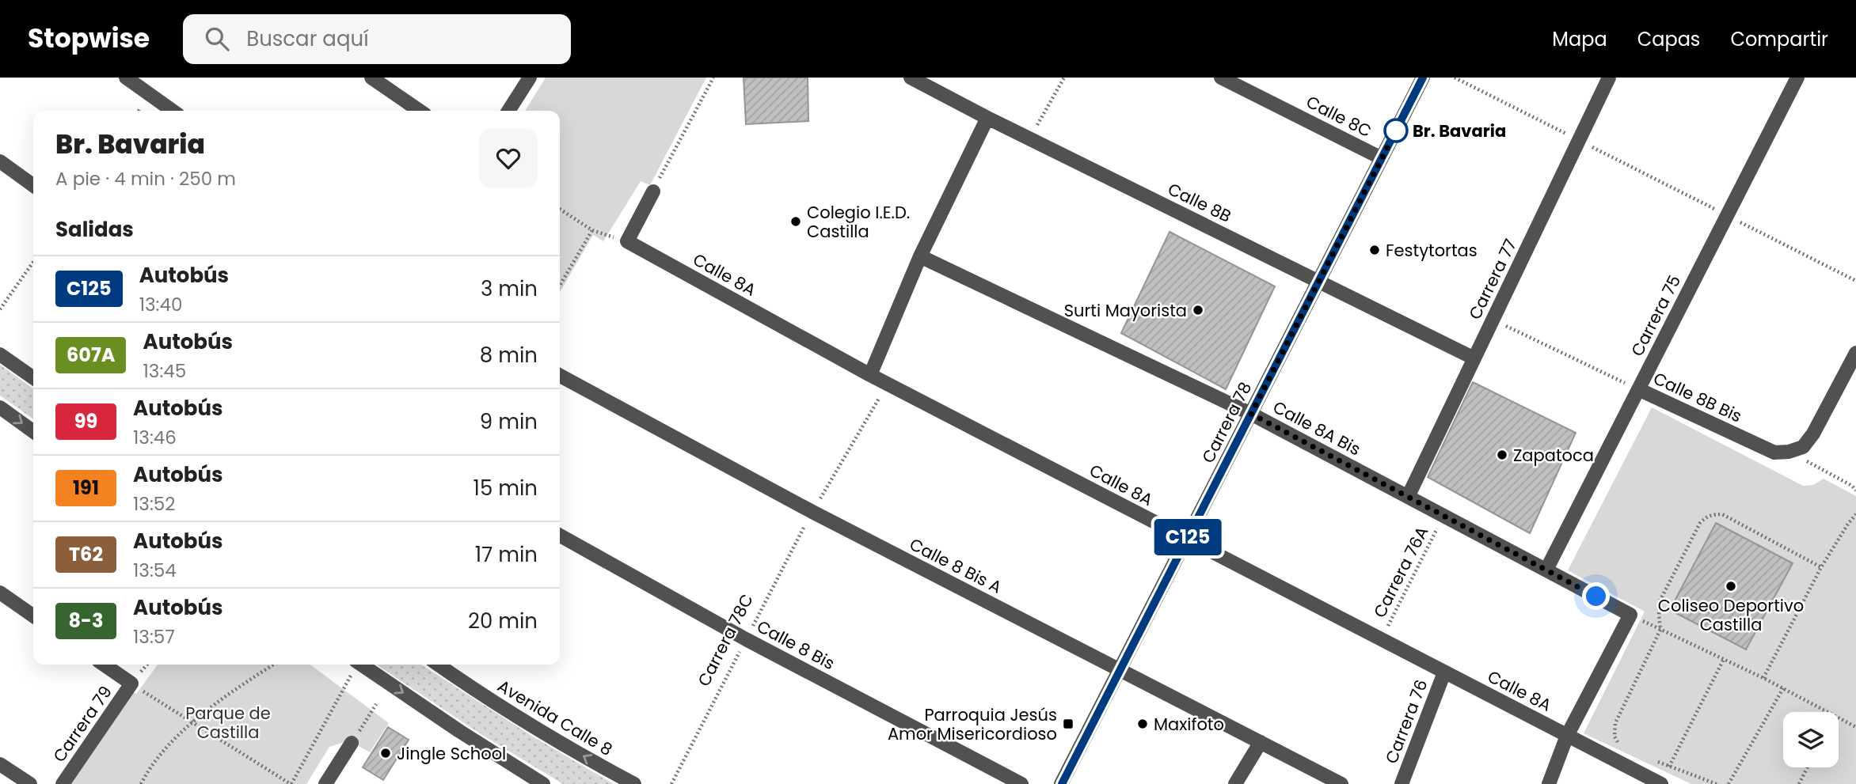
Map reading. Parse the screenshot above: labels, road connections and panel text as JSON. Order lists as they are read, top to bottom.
{
  "streets": {
    "street": [
      "Calle 8C",
      "Calle 8B",
      "Calle 8A",
      "Carrera 77",
      "Carrera 75",
      "Calle 8B Bis",
      "Carrera 78",
      "Calle 8A Bis",
      "Calle 8 Bis A",
      "Calle 8 Bis",
      "Avenida Calle 8",
      "Carrera 76",
      "Carrera 79"
    ],
    "path": ["Carrera 76A", "Carrera 78C"]
  },
  "crossings": [
    ["Calle 8C", "Carrera 78"],
    ["Calle 8B", "Carrera 77"],
    ["Calle 8B", "Carrera 78"],
    ["Calle 8A", "Carrera 78"],
    ["Calle 8A", "Carrera 76A"],
    ["Calle 8A", "Carrera 78C"],
    ["Calle 8A", "Carrera 76"],
    ["Carrera 77", "Calle 8B Bis"],
    ["Carrera 77", "Calle 8A Bis"],
    ["Carrera 75", "Calle 8B Bis"],
    ["Carrera 75", "Calle 8A Bis"],
    ["Carrera 78", "Calle 8A Bis"],
    ["Carrera 78", "Calle 8 Bis A"],
    ["Calle 8A Bis", "Carrera 76A"],
    ["Calle 8 Bis A", "Carrera 78C"],
    ["Carrera 78C", "Calle 8 Bis"]
  ],
  "parks": ["Parque de Castilla"],
  "places": {
    "other": [
      "Br. Bavaria",
      "Colegio I.E.D. Castilla",
      "Festytortas",
      "Surti Mayorista",
      "Zapatoca",
      "Coliseo Deportivo Castilla",
      "Maxifoto",
      "Jingle School"
    ],
    "transit": ["Parroquia Jesús Amor Misericordioso"]
  },
  "lines": ["bus line C125"],
  "page": {
    "header": "Stopwise",
    "search": "Buscar aquí",
    "nav": ["Mapa", "Capas", "Compartir"],
    "on_map": "C125",
    "heading": [
      ["Br. Bavaria", "A pie · 4 min · 250 m"],
      "Salidas"
    ],
    "list": [
      {
        "mark": "C125",
        "name": "Autobús",
        "note": "13:40",
        "value": "3 min"
      },
      {
        "mark": "607A",
        "name": "Autobús",
        "note": "13:45",
        "value": "8 min"
      },
      {
        "mark": "99",
        "name": "Autobús",
        "note": "13:46",
        "value": "9 min"
      },
      {
        "mark": "191",
        "name": "Autobús",
        "note": "13:52",
        "value": "15 min"
      },
      {
        "mark": "T62",
        "name": "Autobús",
        "note": "13:54",
        "value": "17 min"
      },
      {
        "mark": "8-3",
        "name": "Autobús",
        "note": "13:57",
        "value": "20 min"
      }
    ]
  }
}
